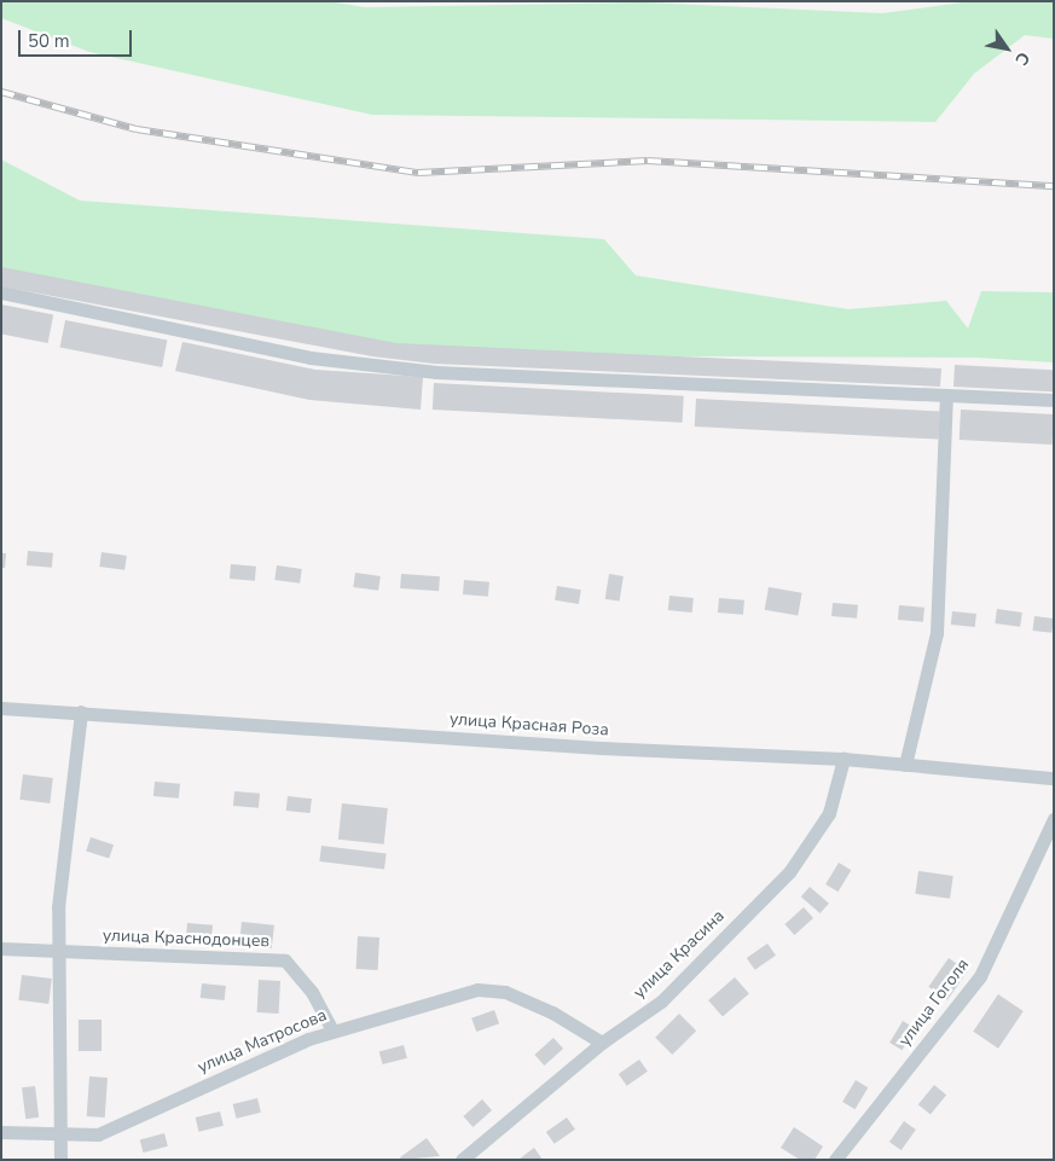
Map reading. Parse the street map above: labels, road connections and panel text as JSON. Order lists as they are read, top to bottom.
{
  "streets": {
    "street": [
      "улица Красная Роза",
      "улица Краснодонцев",
      "улица Красина",
      "улица Гоголя",
      "улица Матросова"
    ]
  },
  "crossings": [
    ["улица Красная Роза", "улица Красина"],
    ["улица Краснодонцев", "улица Матросова"],
    ["улица Красина", "улица Матросова"]
  ],
  "scale_bar": "50 m",
  "north": "bottom right"
}
